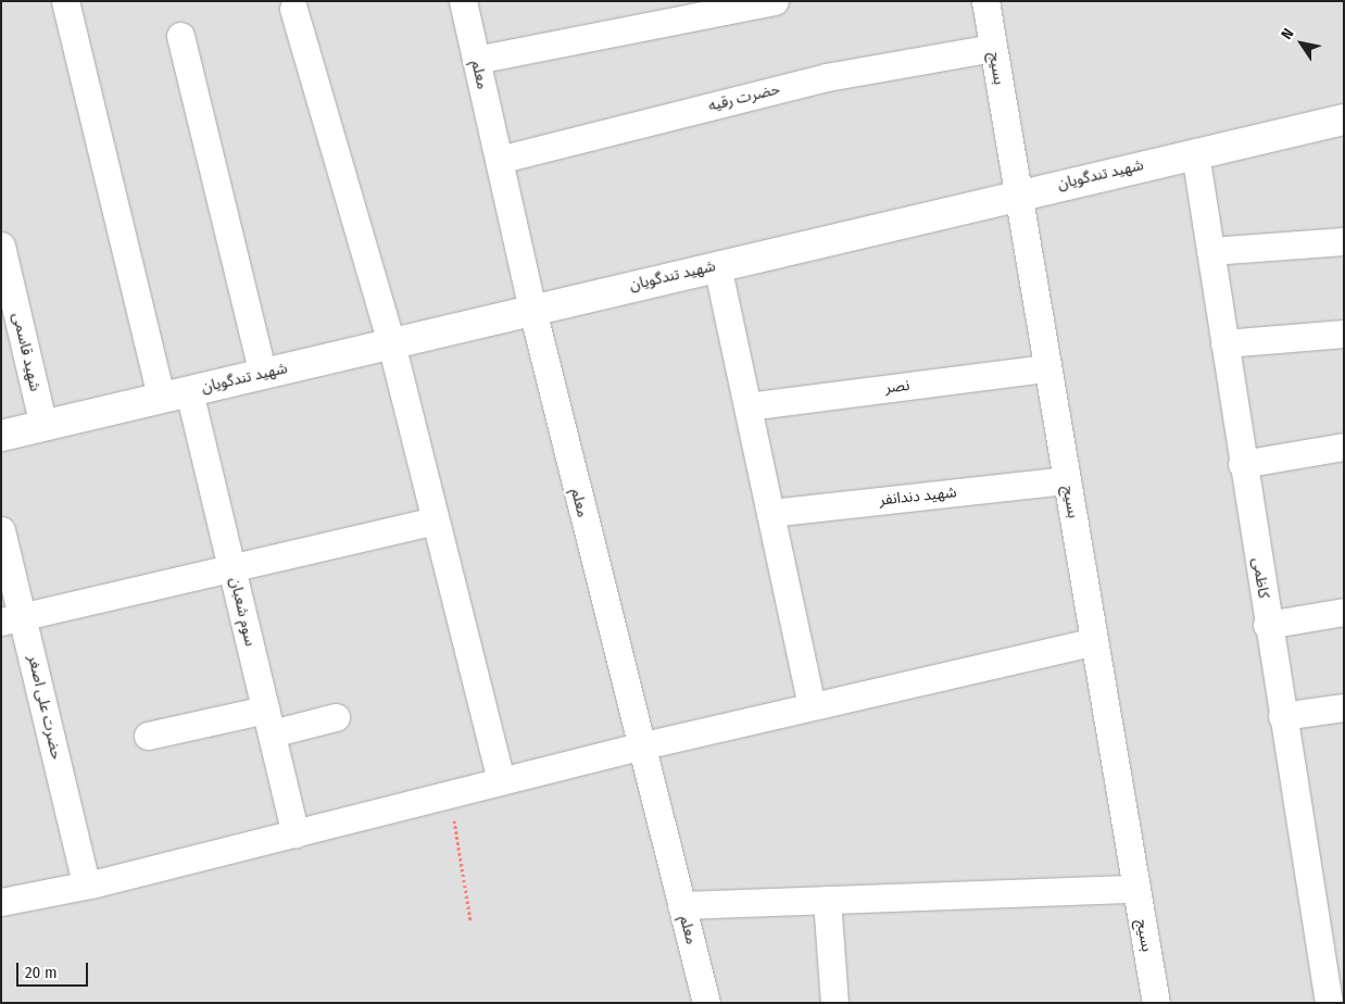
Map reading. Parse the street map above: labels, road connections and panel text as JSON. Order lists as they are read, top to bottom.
{
  "streets": {
    "street": [
      "بسیج",
      "معلم",
      "حضرت رقیه",
      "شهید تندگویان",
      "شهید قاسمی",
      "نصر",
      "شهید دندانفر",
      "کاظمی",
      "سوم شعبان",
      "حضرت علی اصغر"
    ]
  },
  "crossings": [
    ["بسیج", "حضرت رقیه"],
    ["بسیج", "شهید تندگویان"],
    ["بسیج", "نصر"],
    ["بسیج", "شهید دندانفر"],
    ["معلم", "حضرت رقیه"],
    ["معلم", "شهید تندگویان"],
    ["شهید تندگویان", "شهید قاسمی"],
    ["شهید تندگویان", "کاظمی"],
    ["شهید تندگویان", "سوم شعبان"]
  ],
  "scale_bar": "20 m",
  "north": "top left"
}
